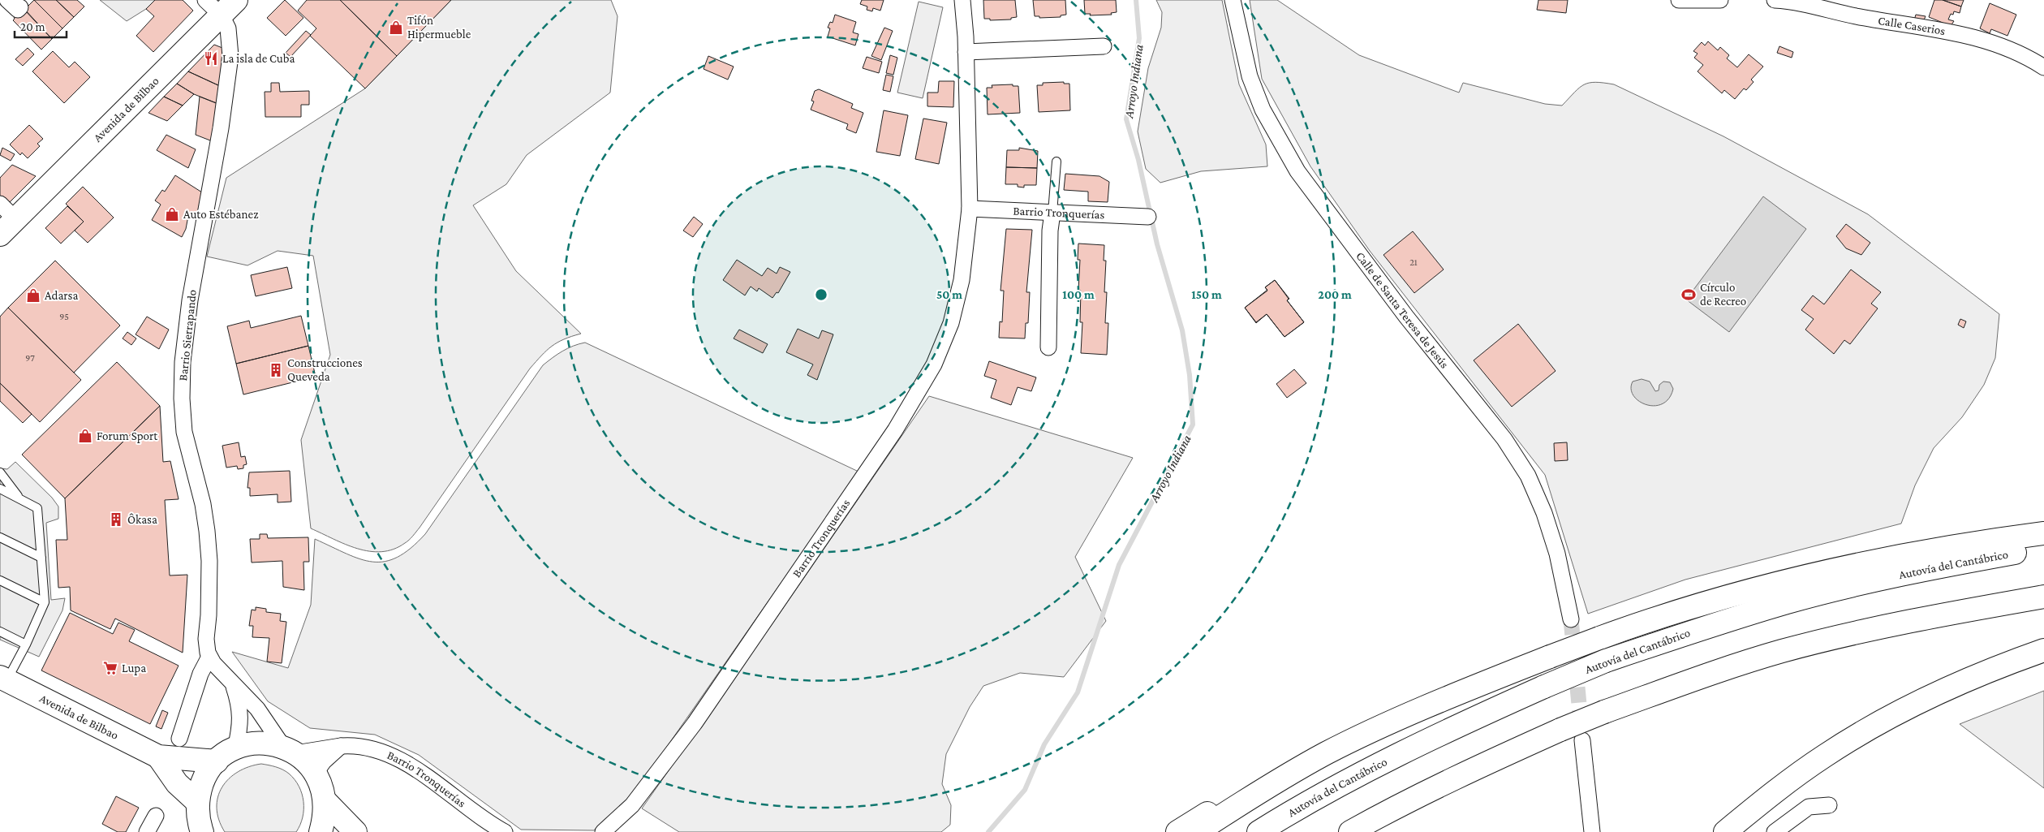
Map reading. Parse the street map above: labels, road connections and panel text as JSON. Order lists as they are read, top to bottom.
{
  "streets": {
    "main road": ["Avenida de Bilbao", "Autovía del Cantábrico"],
    "street": [
      "Calle Caserios",
      "Barrio Tronquerías",
      "Calle de Santa Teresa de Jesús",
      "Barrio Sierrapando"
    ]
  },
  "crossings": [
    ["Avenida de Bilbao", "Barrio Sierrapando"]
  ],
  "water": ["Arroyo Indiana"],
  "places": {
    "shop": [
      "Tifón Hipermueble",
      "Auto Estébanez",
      "Adarsa",
      "Forum Sport"
    ],
    "restaurant": ["La isla de Cuba"],
    "sports": ["Círculo de Recreo"],
    "building": ["Construcciones Queveda", "Ôkasa"],
    "supermarket": ["Lupa"]
  },
  "house_numbers": ["21", "95", "97"],
  "scale_bar": "20 m",
  "rings": [
    "50 m",
    "100 m",
    "150 m",
    "200 m"
  ]
}
